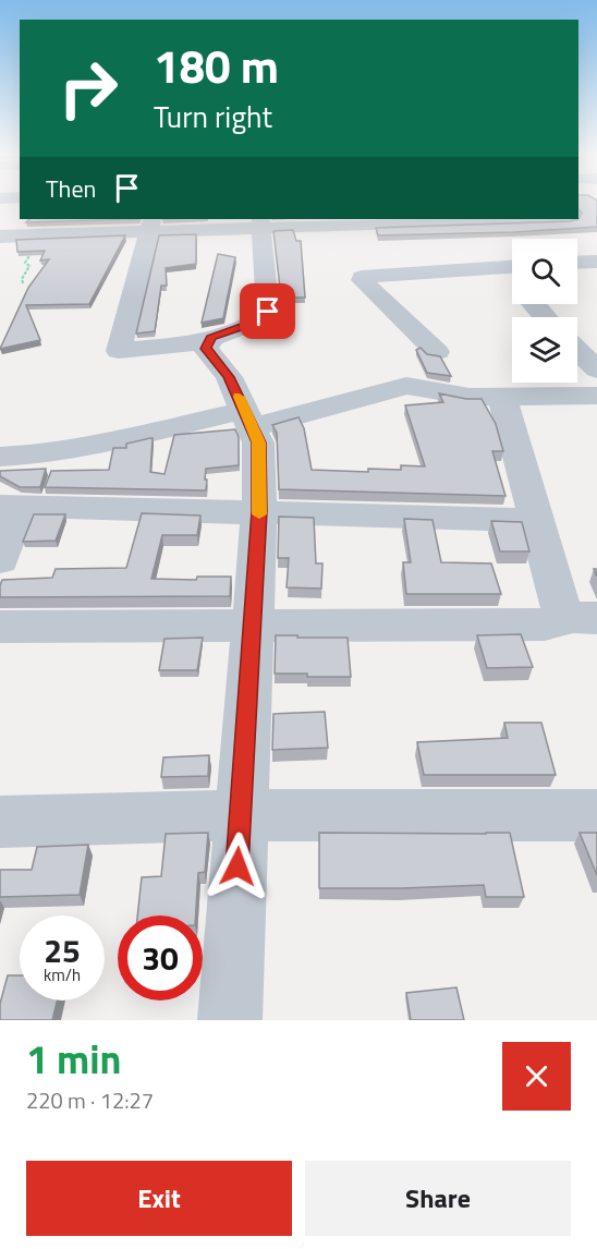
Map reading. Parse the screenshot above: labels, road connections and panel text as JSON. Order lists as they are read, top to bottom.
{
  "page": {
    "turn": ["180 m", "Turn right"],
    "then": "Then",
    "speed": "25 km/h",
    "limit": "30",
    "heading": ["1 min", "220 m · 12:27"],
    "buttons": ["Exit", "Share"]
  }
}
